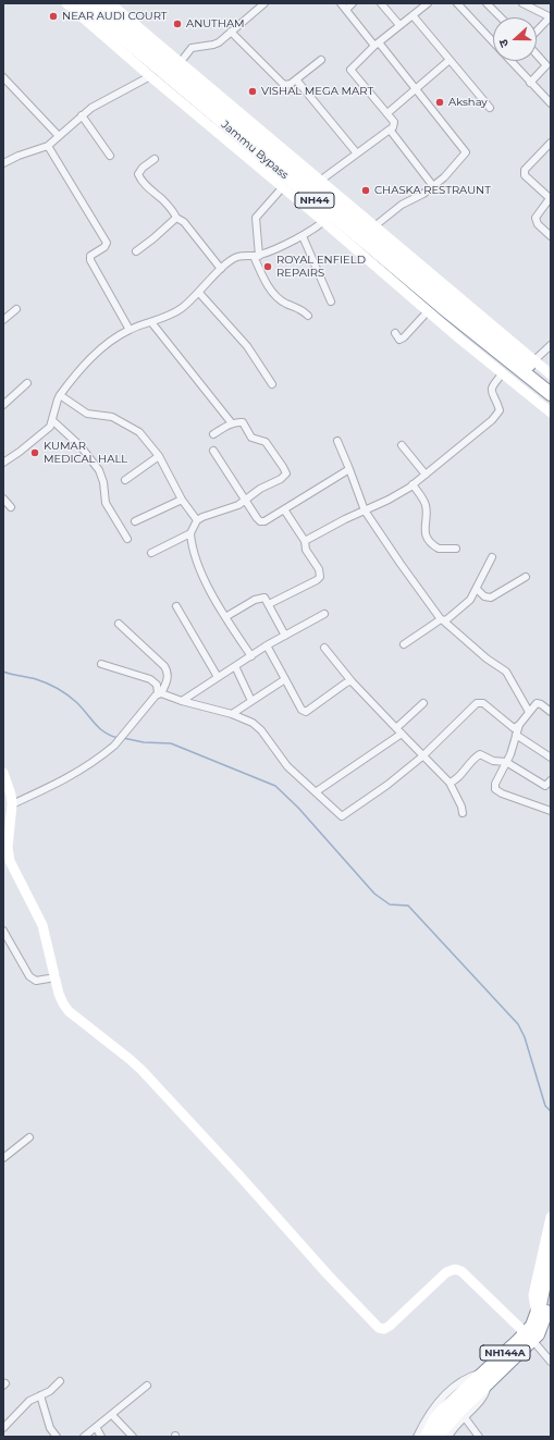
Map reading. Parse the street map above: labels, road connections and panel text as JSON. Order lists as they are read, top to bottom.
{
  "streets": {
    "highway": ["Jammu Bypass", "NH44", "NH144A"]
  },
  "places": [
    "NEAR AUDI COURT",
    "ANUTHAM",
    "VISHAL MEGA MART",
    "Akshay",
    "CHASKA RESTRAUNT",
    "ROYAL ENFIELD REPAIRS",
    "KUMAR MEDICAL HALL"
  ],
  "north": "left"
}
